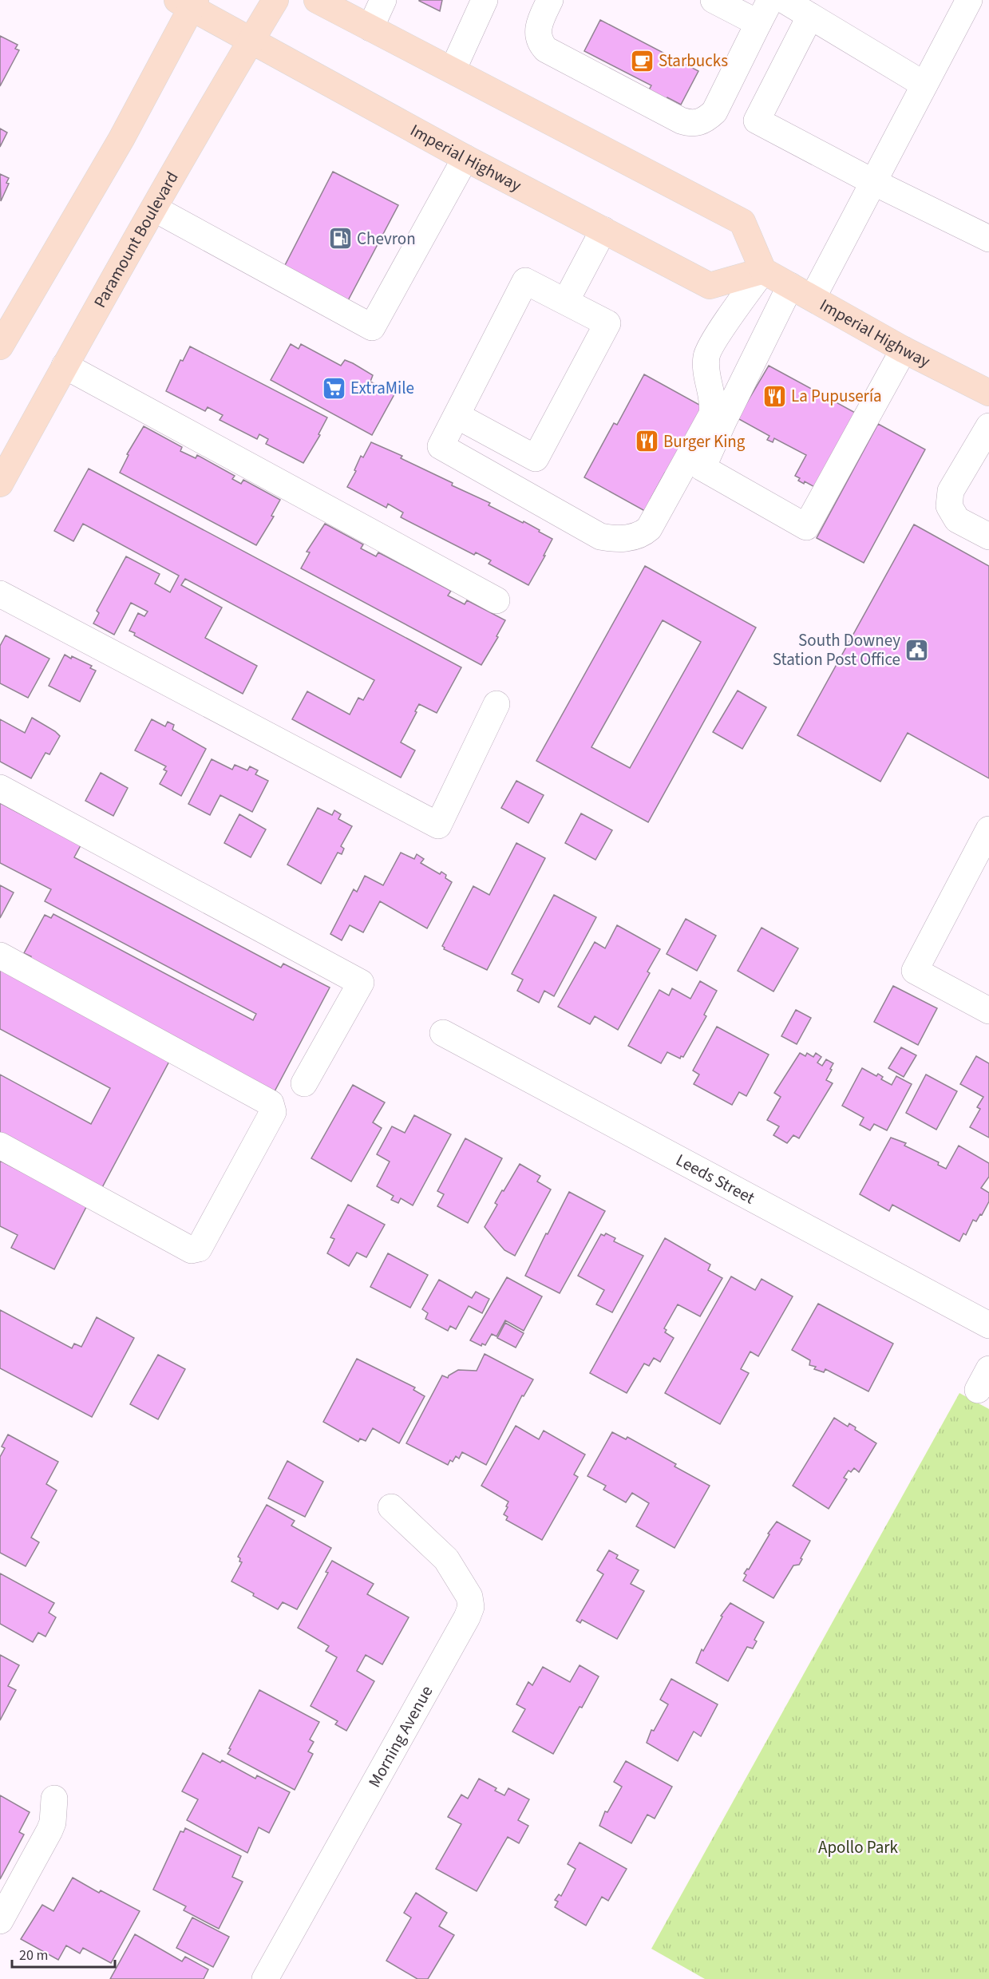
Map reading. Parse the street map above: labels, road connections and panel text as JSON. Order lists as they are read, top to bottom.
{
  "streets": {
    "main road": ["Imperial Highway", "Paramount Boulevard"],
    "street": ["Leeds Street", "Morning Avenue"]
  },
  "crossings": [
    ["Imperial Highway", "Paramount Boulevard"]
  ],
  "parks": ["Apollo Park"],
  "places": {
    "cafe": ["Starbucks"],
    "fuel station": ["Chevron"],
    "supermarket": ["ExtraMile"],
    "restaurant": ["La Pupusería", "Burger King"],
    "public building": ["South Downey Station Post Office"]
  },
  "scale_bar": "20 m"
}
